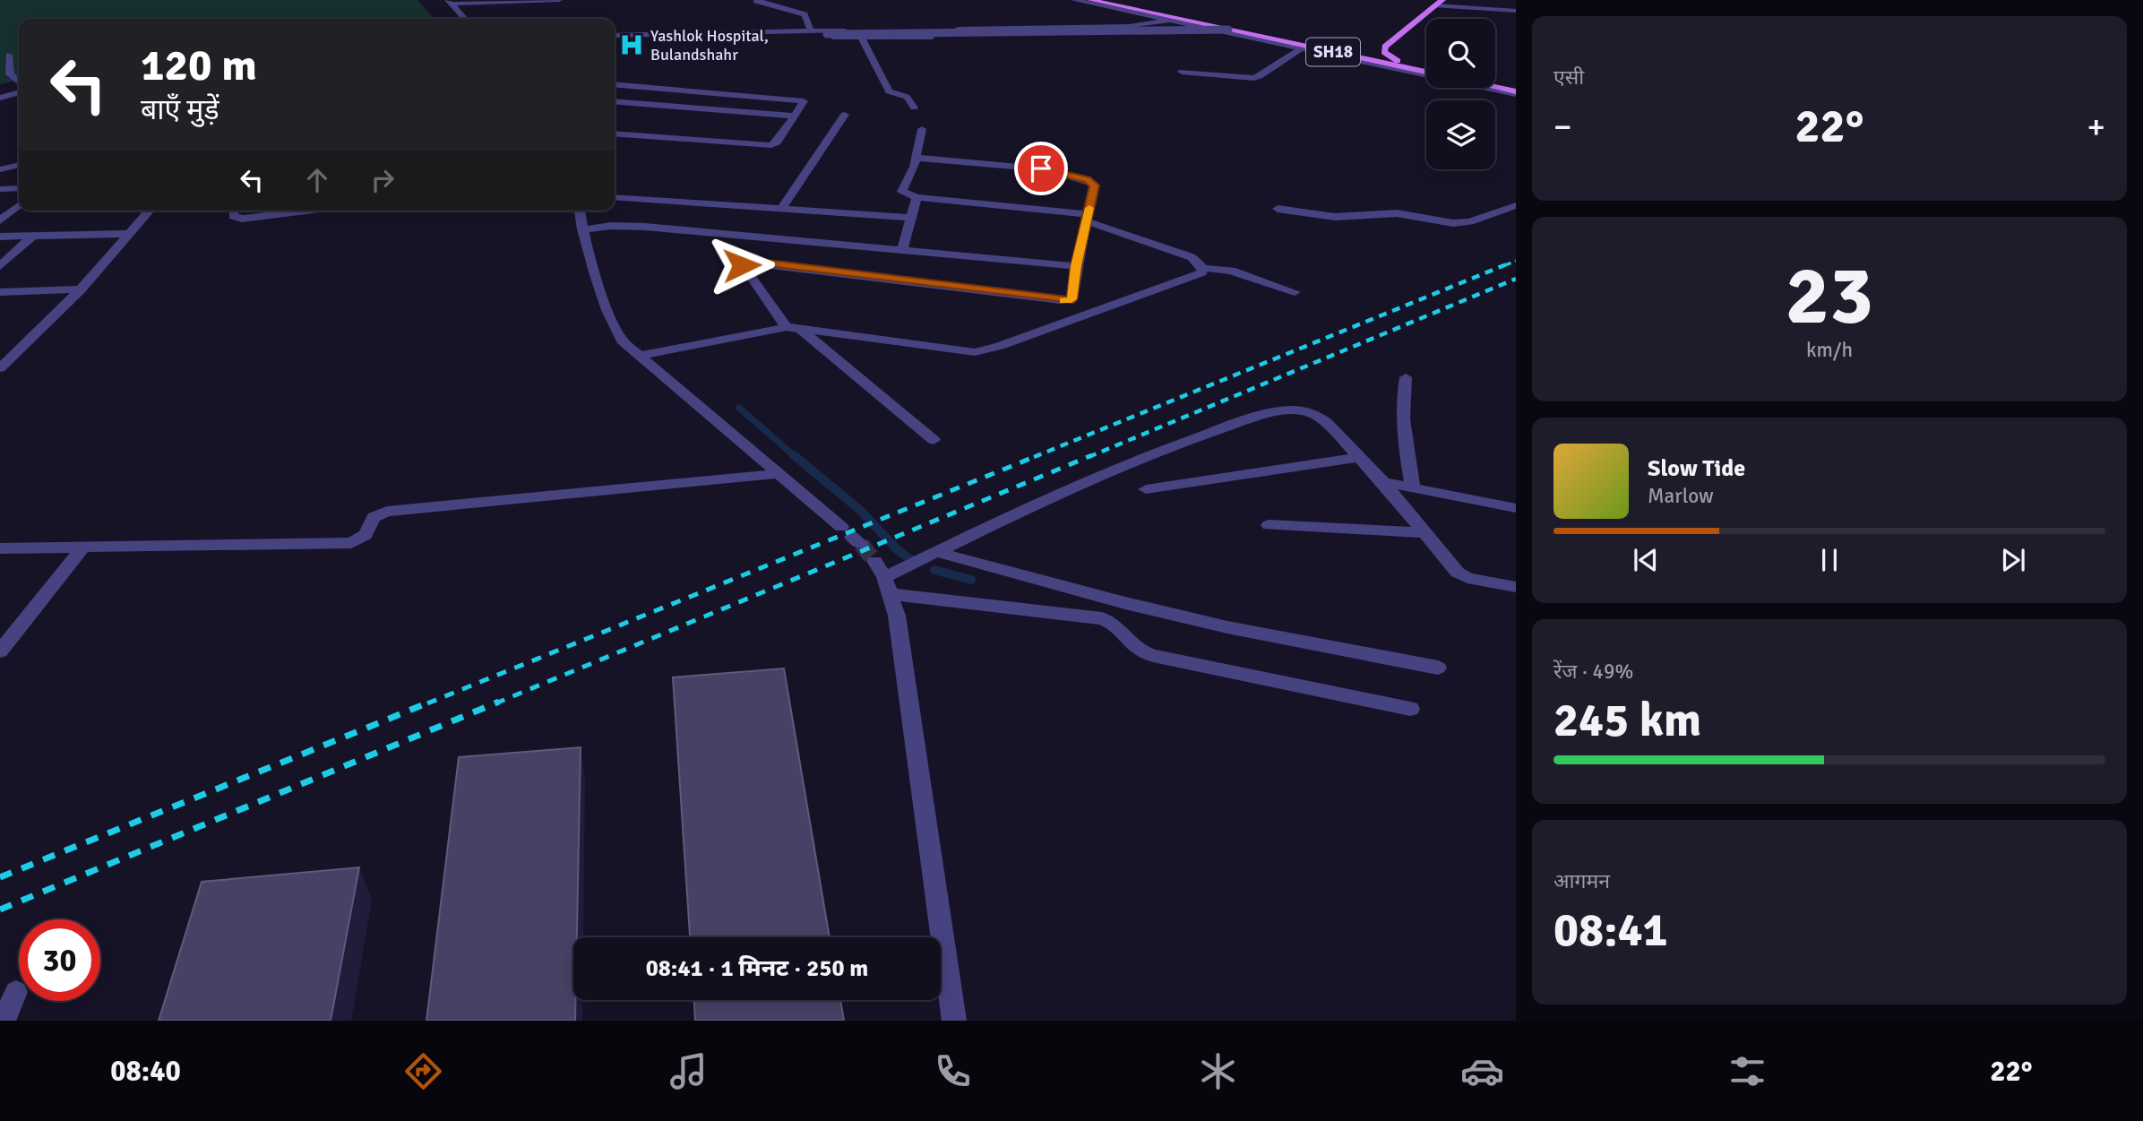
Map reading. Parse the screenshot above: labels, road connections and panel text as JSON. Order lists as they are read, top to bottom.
{
  "streets": {
    "main road": ["SH18"]
  },
  "places": {
    "hospital": ["Yashlok Hospital, Bulandshahr"]
  },
  "page": {
    "tile": [
      "एसी",
      ["23", "km/h"],
      ["रेंज · 49%", "245 km"],
      ["आगमन", "08:41"]
    ],
    "turn": ["120 m", "बाएँ मुड़ें"],
    "heat": ["−", "22°", "+"],
    "song": ["Slow Tide", "Marlow"],
    "limit": "30",
    "trip": "08:41 · 1 मिनट · 250 m",
    "tabs": ["08:40", "22°"]
  }
}
